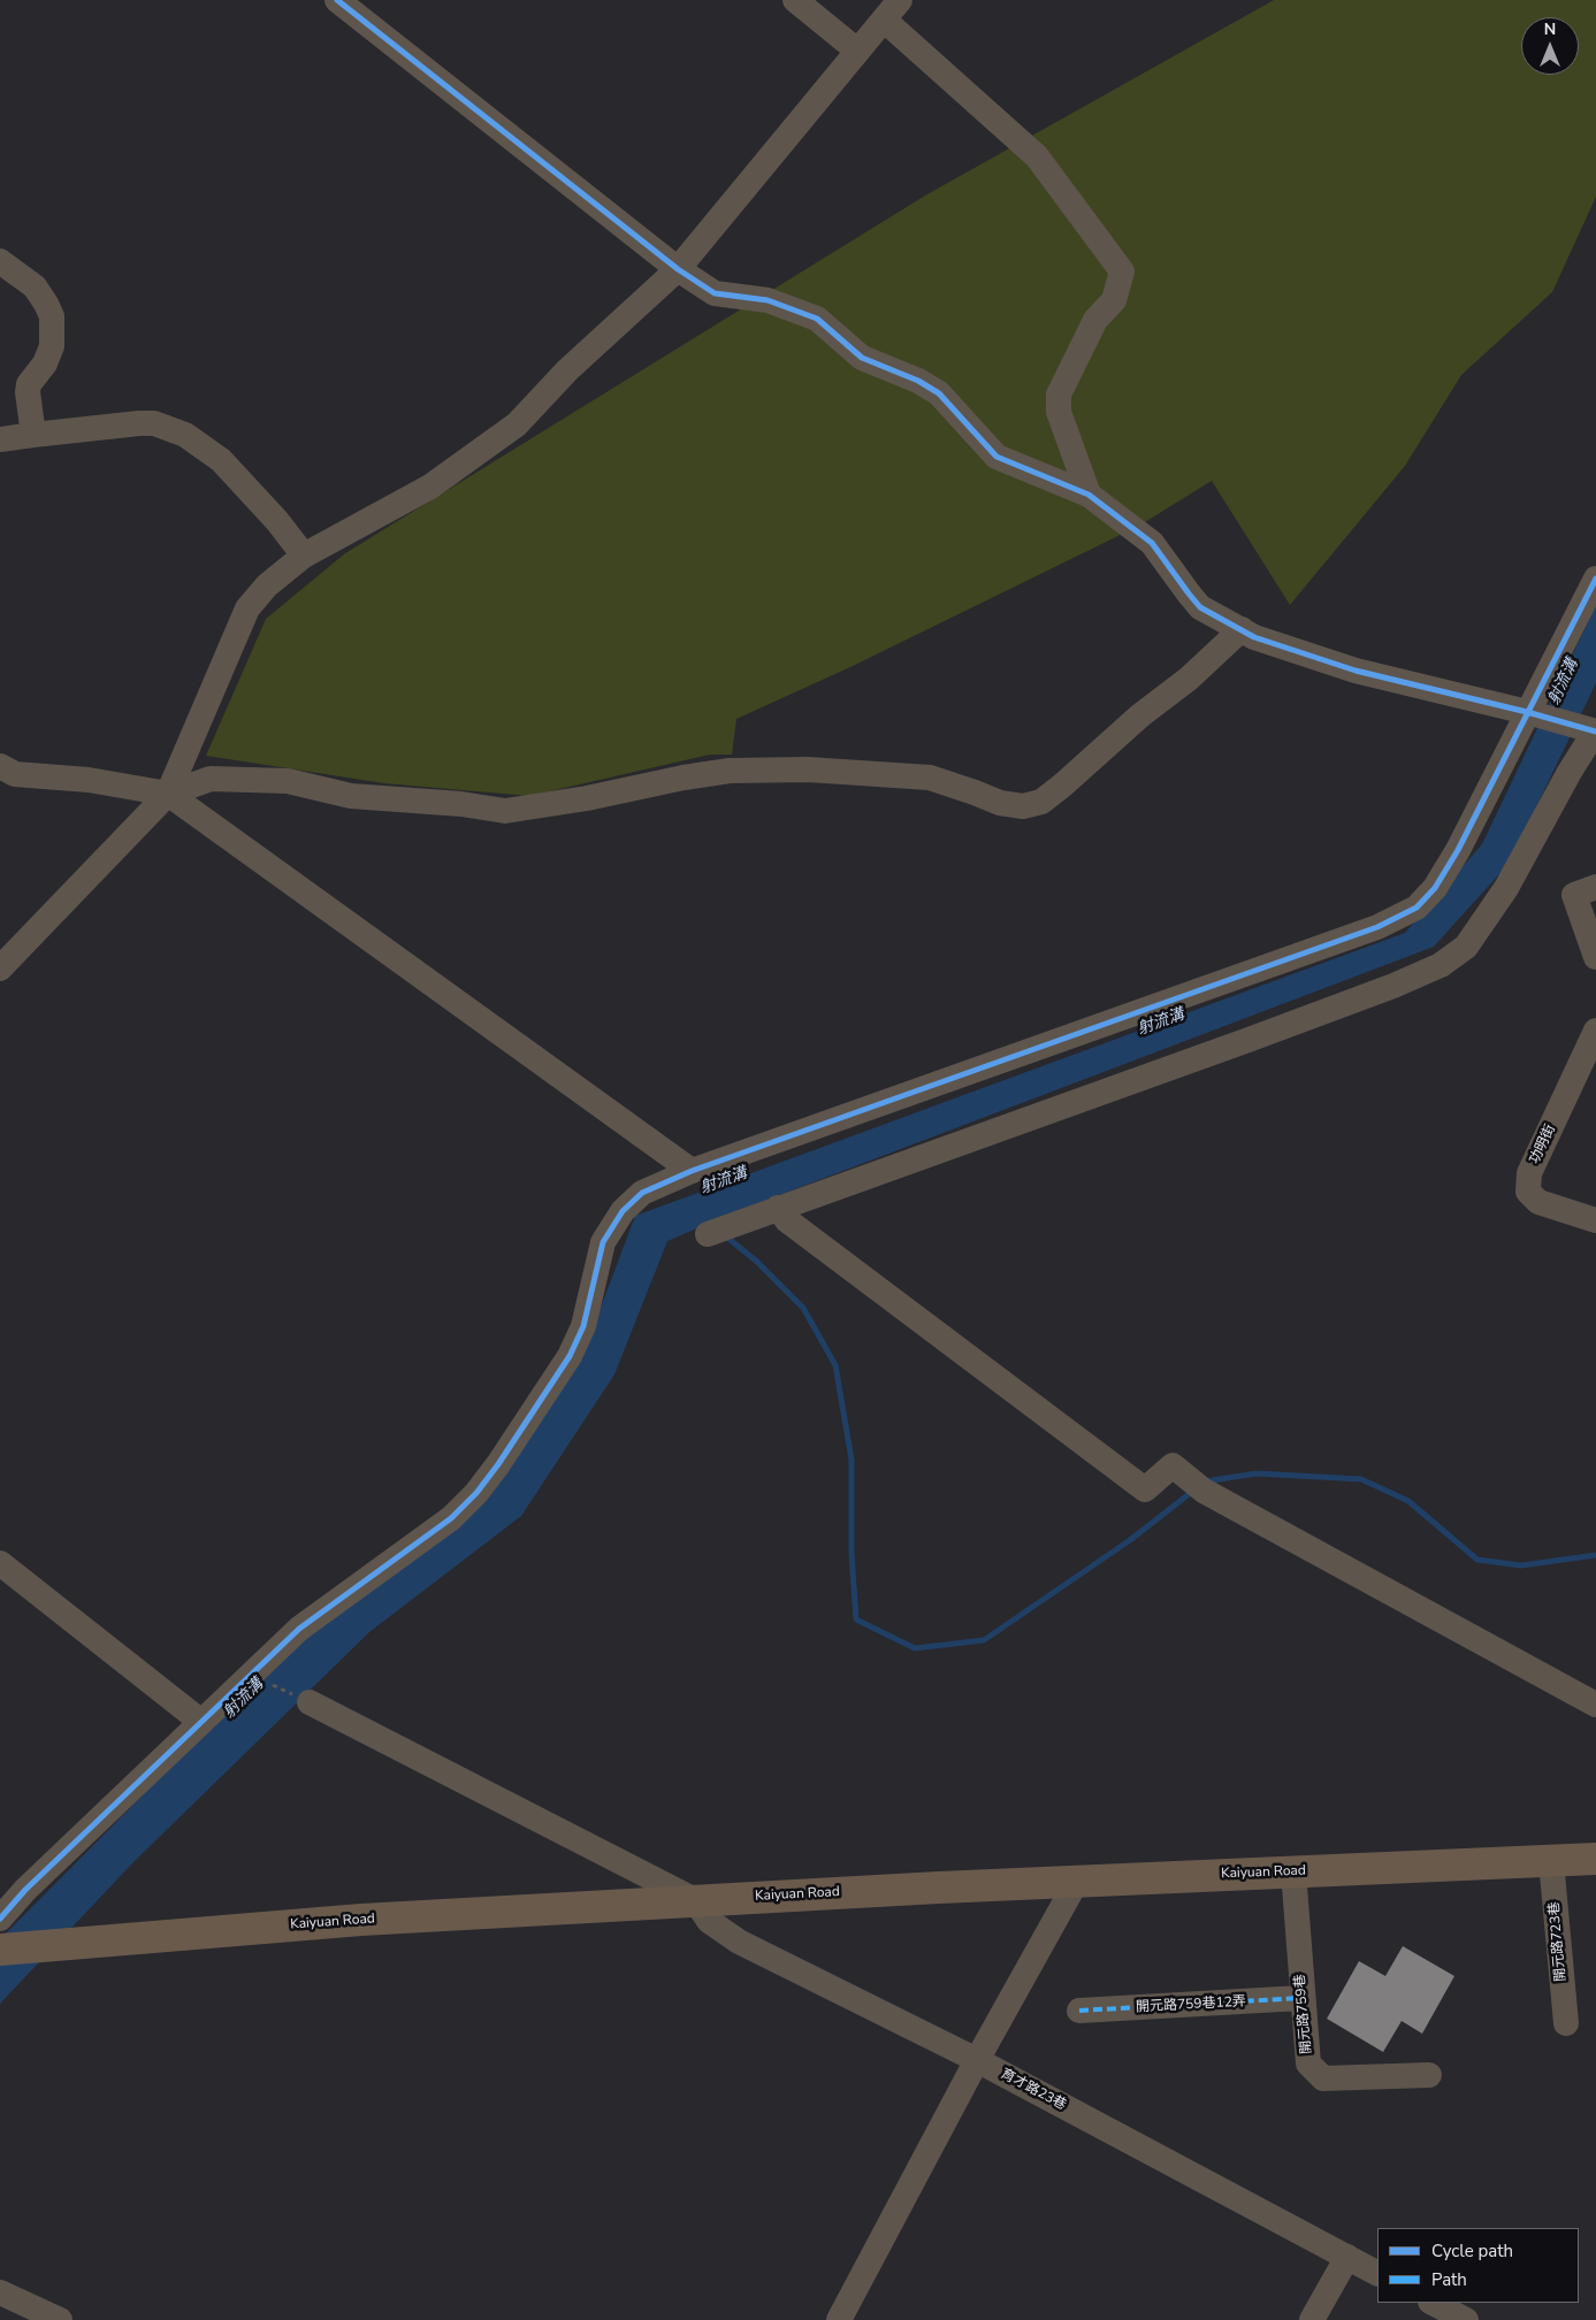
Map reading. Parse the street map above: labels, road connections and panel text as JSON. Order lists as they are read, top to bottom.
{
  "streets": {
    "main road": ["Kaiyuan Road"],
    "street": [
      "功明街",
      "開元路723巷",
      "開元路759巷12弄",
      "開元路759巷",
      "育才路23巷"
    ]
  },
  "crossings": [
    ["Kaiyuan Road", "開元路723巷"],
    ["Kaiyuan Road", "開元路759巷"],
    ["Kaiyuan Road", "育才路23巷"],
    ["開元路759巷12弄", "開元路759巷"]
  ],
  "water": ["射流溝"],
  "legend": ["Cycle path", "Path"],
  "north": "top"
}
